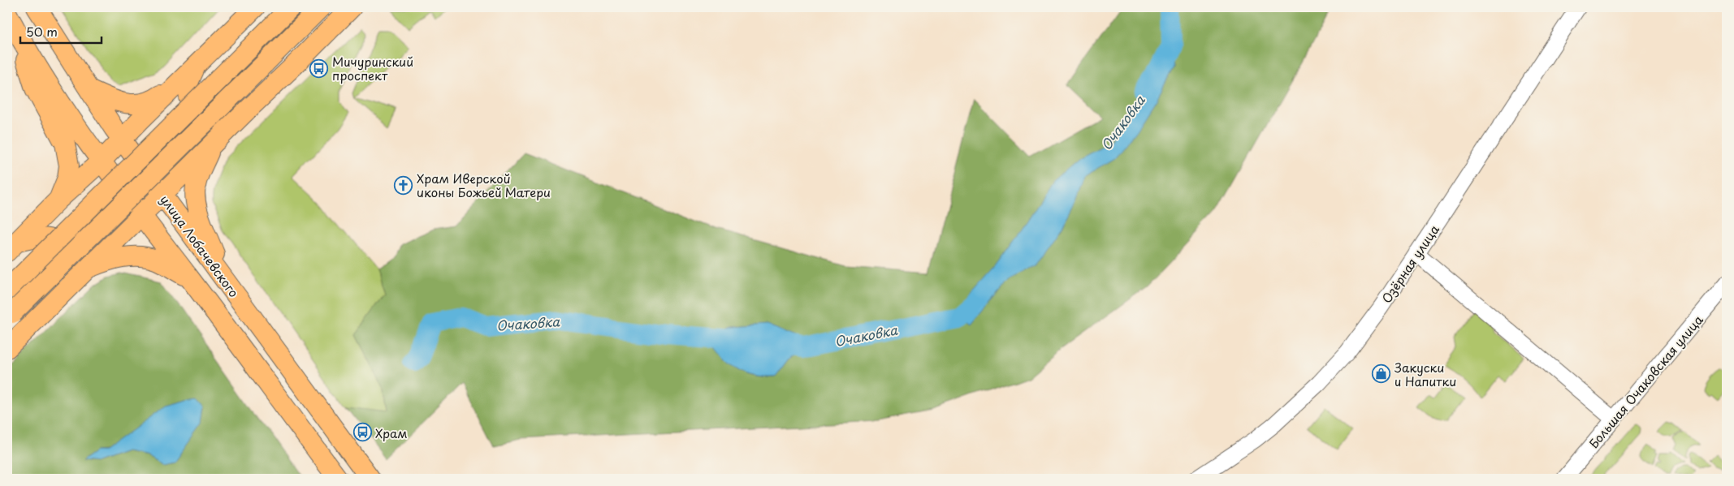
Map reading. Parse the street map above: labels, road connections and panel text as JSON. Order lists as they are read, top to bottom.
{
  "streets": {
    "main road": ["улица Лобачевского"],
    "street": ["Озёрная улица", "Большая Очаковская улица"]
  },
  "water": ["Очаковка"],
  "places": {
    "bus stop": ["Мичуринский проспект", "Храм"],
    "church": ["Храм Иверской иконы Божьей Матери"],
    "shop": ["Закуски и Напитки"]
  },
  "scale_bar": "50 m"
}
